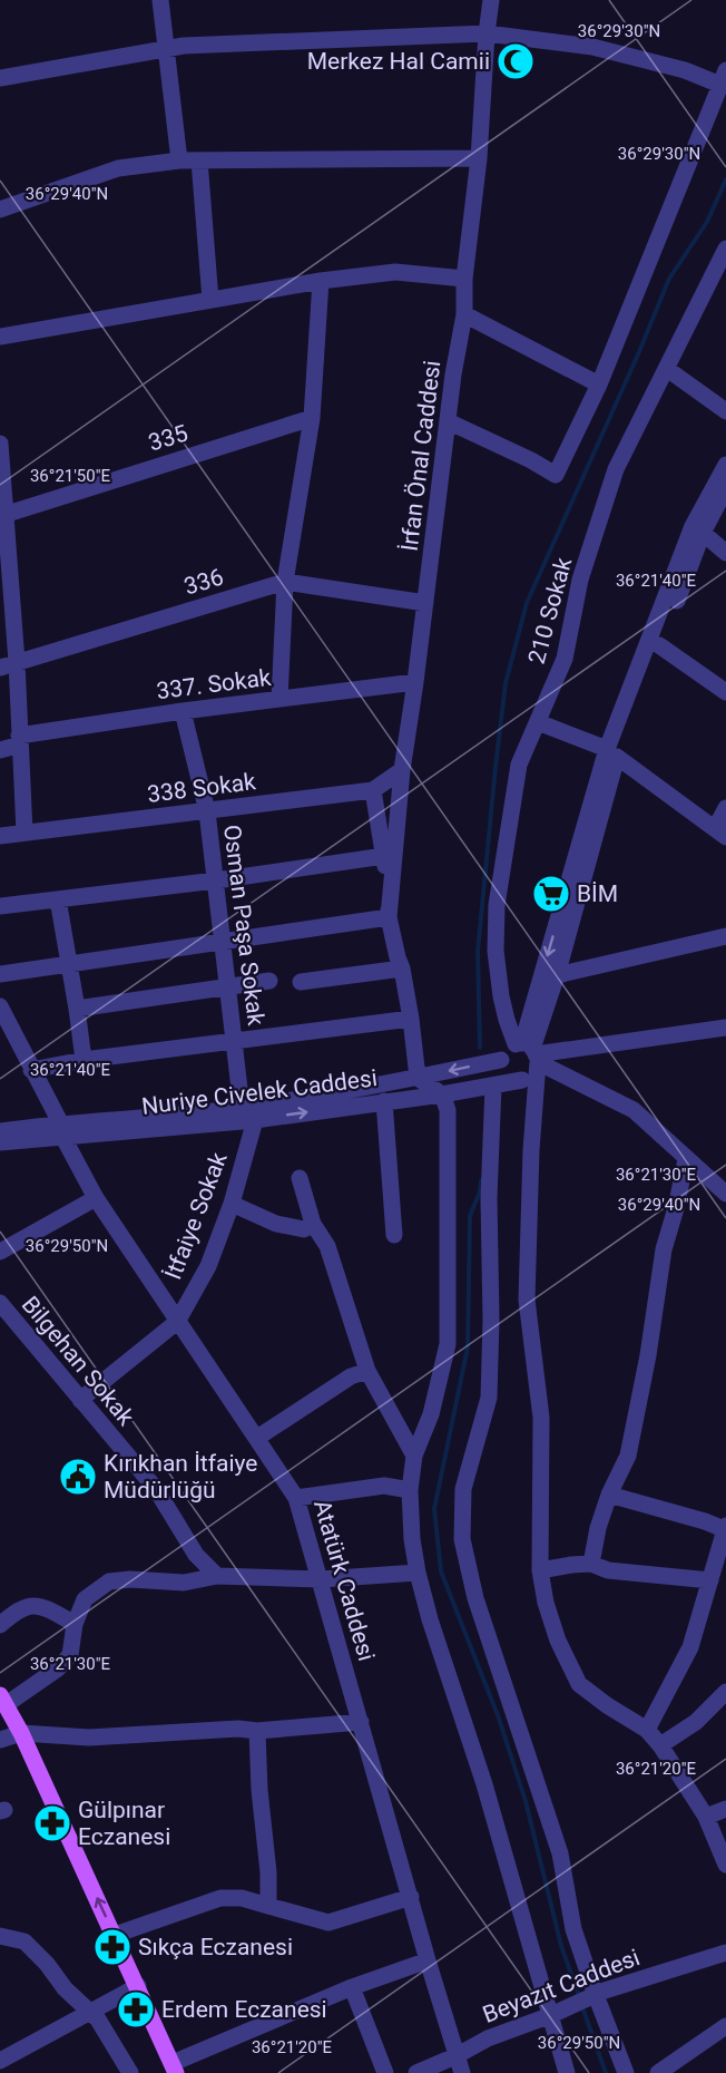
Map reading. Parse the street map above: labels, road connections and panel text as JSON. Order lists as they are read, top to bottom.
{
  "streets": {
    "street": [
      "335",
      "İrfan Önal Caddesi",
      "336",
      "210 Sokak",
      "337. Sokak",
      "338 Sokak",
      "Osman Paşa Sokak",
      "Nuriye Civelek Caddesi",
      "İtfaiye Sokak",
      "Bilgehan Sokak",
      "Atatürk Caddesi",
      "Beyazıt Caddesi"
    ]
  },
  "crossings": [
    ["İrfan Önal Caddesi", "336"],
    ["İrfan Önal Caddesi", "337. Sokak"],
    ["İrfan Önal Caddesi", "338 Sokak"],
    ["İrfan Önal Caddesi", "Nuriye Civelek Caddesi"],
    ["337. Sokak", "Osman Paşa Sokak"],
    ["338 Sokak", "Osman Paşa Sokak"],
    ["Osman Paşa Sokak", "Nuriye Civelek Caddesi"],
    ["Nuriye Civelek Caddesi", "İtfaiye Sokak"],
    ["Nuriye Civelek Caddesi", "Atatürk Caddesi"],
    ["İtfaiye Sokak", "Bilgehan Sokak"],
    ["İtfaiye Sokak", "Atatürk Caddesi"],
    ["Atatürk Caddesi", "Beyazıt Caddesi"]
  ],
  "places": {
    "mosque": ["Merkez Hal Camii"],
    "supermarket": ["BİM"],
    "public building": ["Kırıkhan İtfaiye Müdürlüğü"],
    "pharmacy": ["Gülpınar Eczanesi", "Sıkça Eczanesi", "Erdem Eczanesi"]
  },
  "coordinates": [
    "36°29'30\"N",
    "36°29'40\"N",
    "36°21'50\"E",
    "36°21'40\"E",
    "36°21'30\"E",
    "36°29'50\"N",
    "36°21'20\"E"
  ]
}
